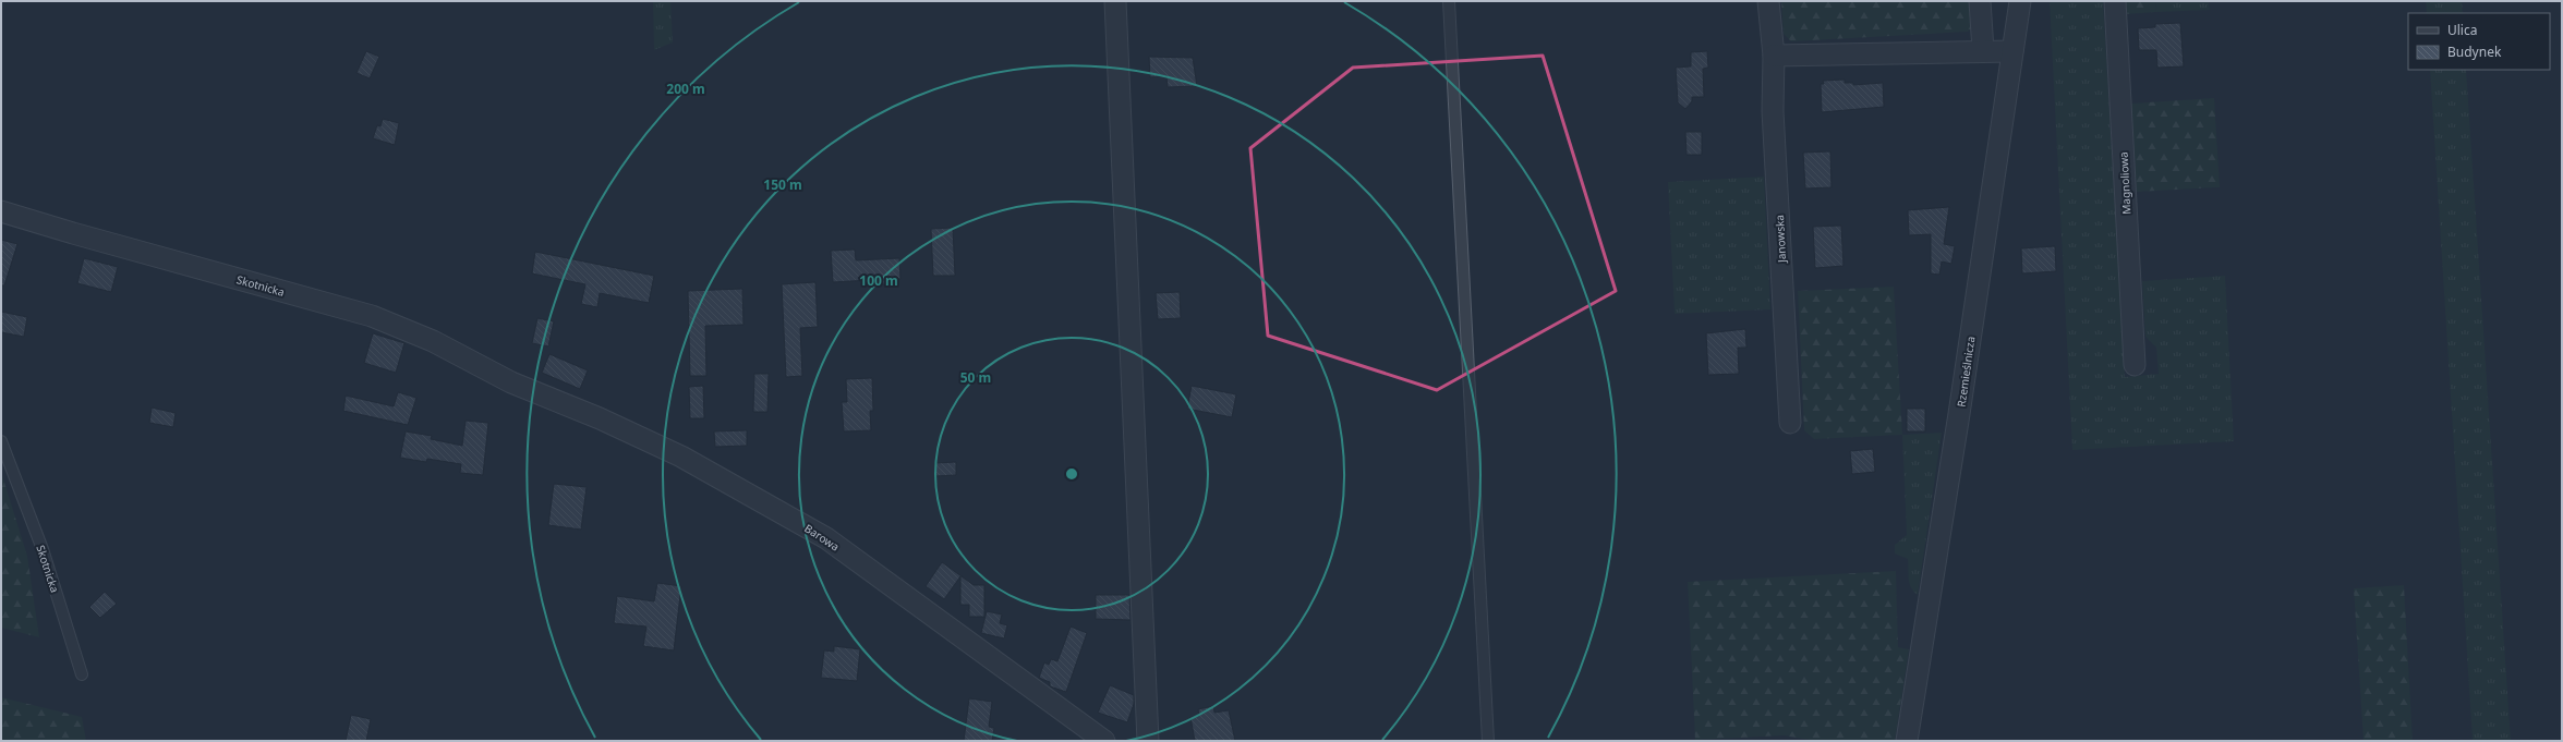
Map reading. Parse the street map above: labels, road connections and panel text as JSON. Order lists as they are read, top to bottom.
{
  "streets": {
    "street": [
      "Magnoliowa",
      "Janowska",
      "Skotnicka",
      "Rzemieślnicza",
      "Barowa"
    ]
  },
  "crossings": [
    ["Skotnicka", "Barowa"]
  ],
  "legend": ["Ulica", "Budynek"],
  "rings": [
    "200 m",
    "150 m",
    "100 m",
    "50 m"
  ]
}
